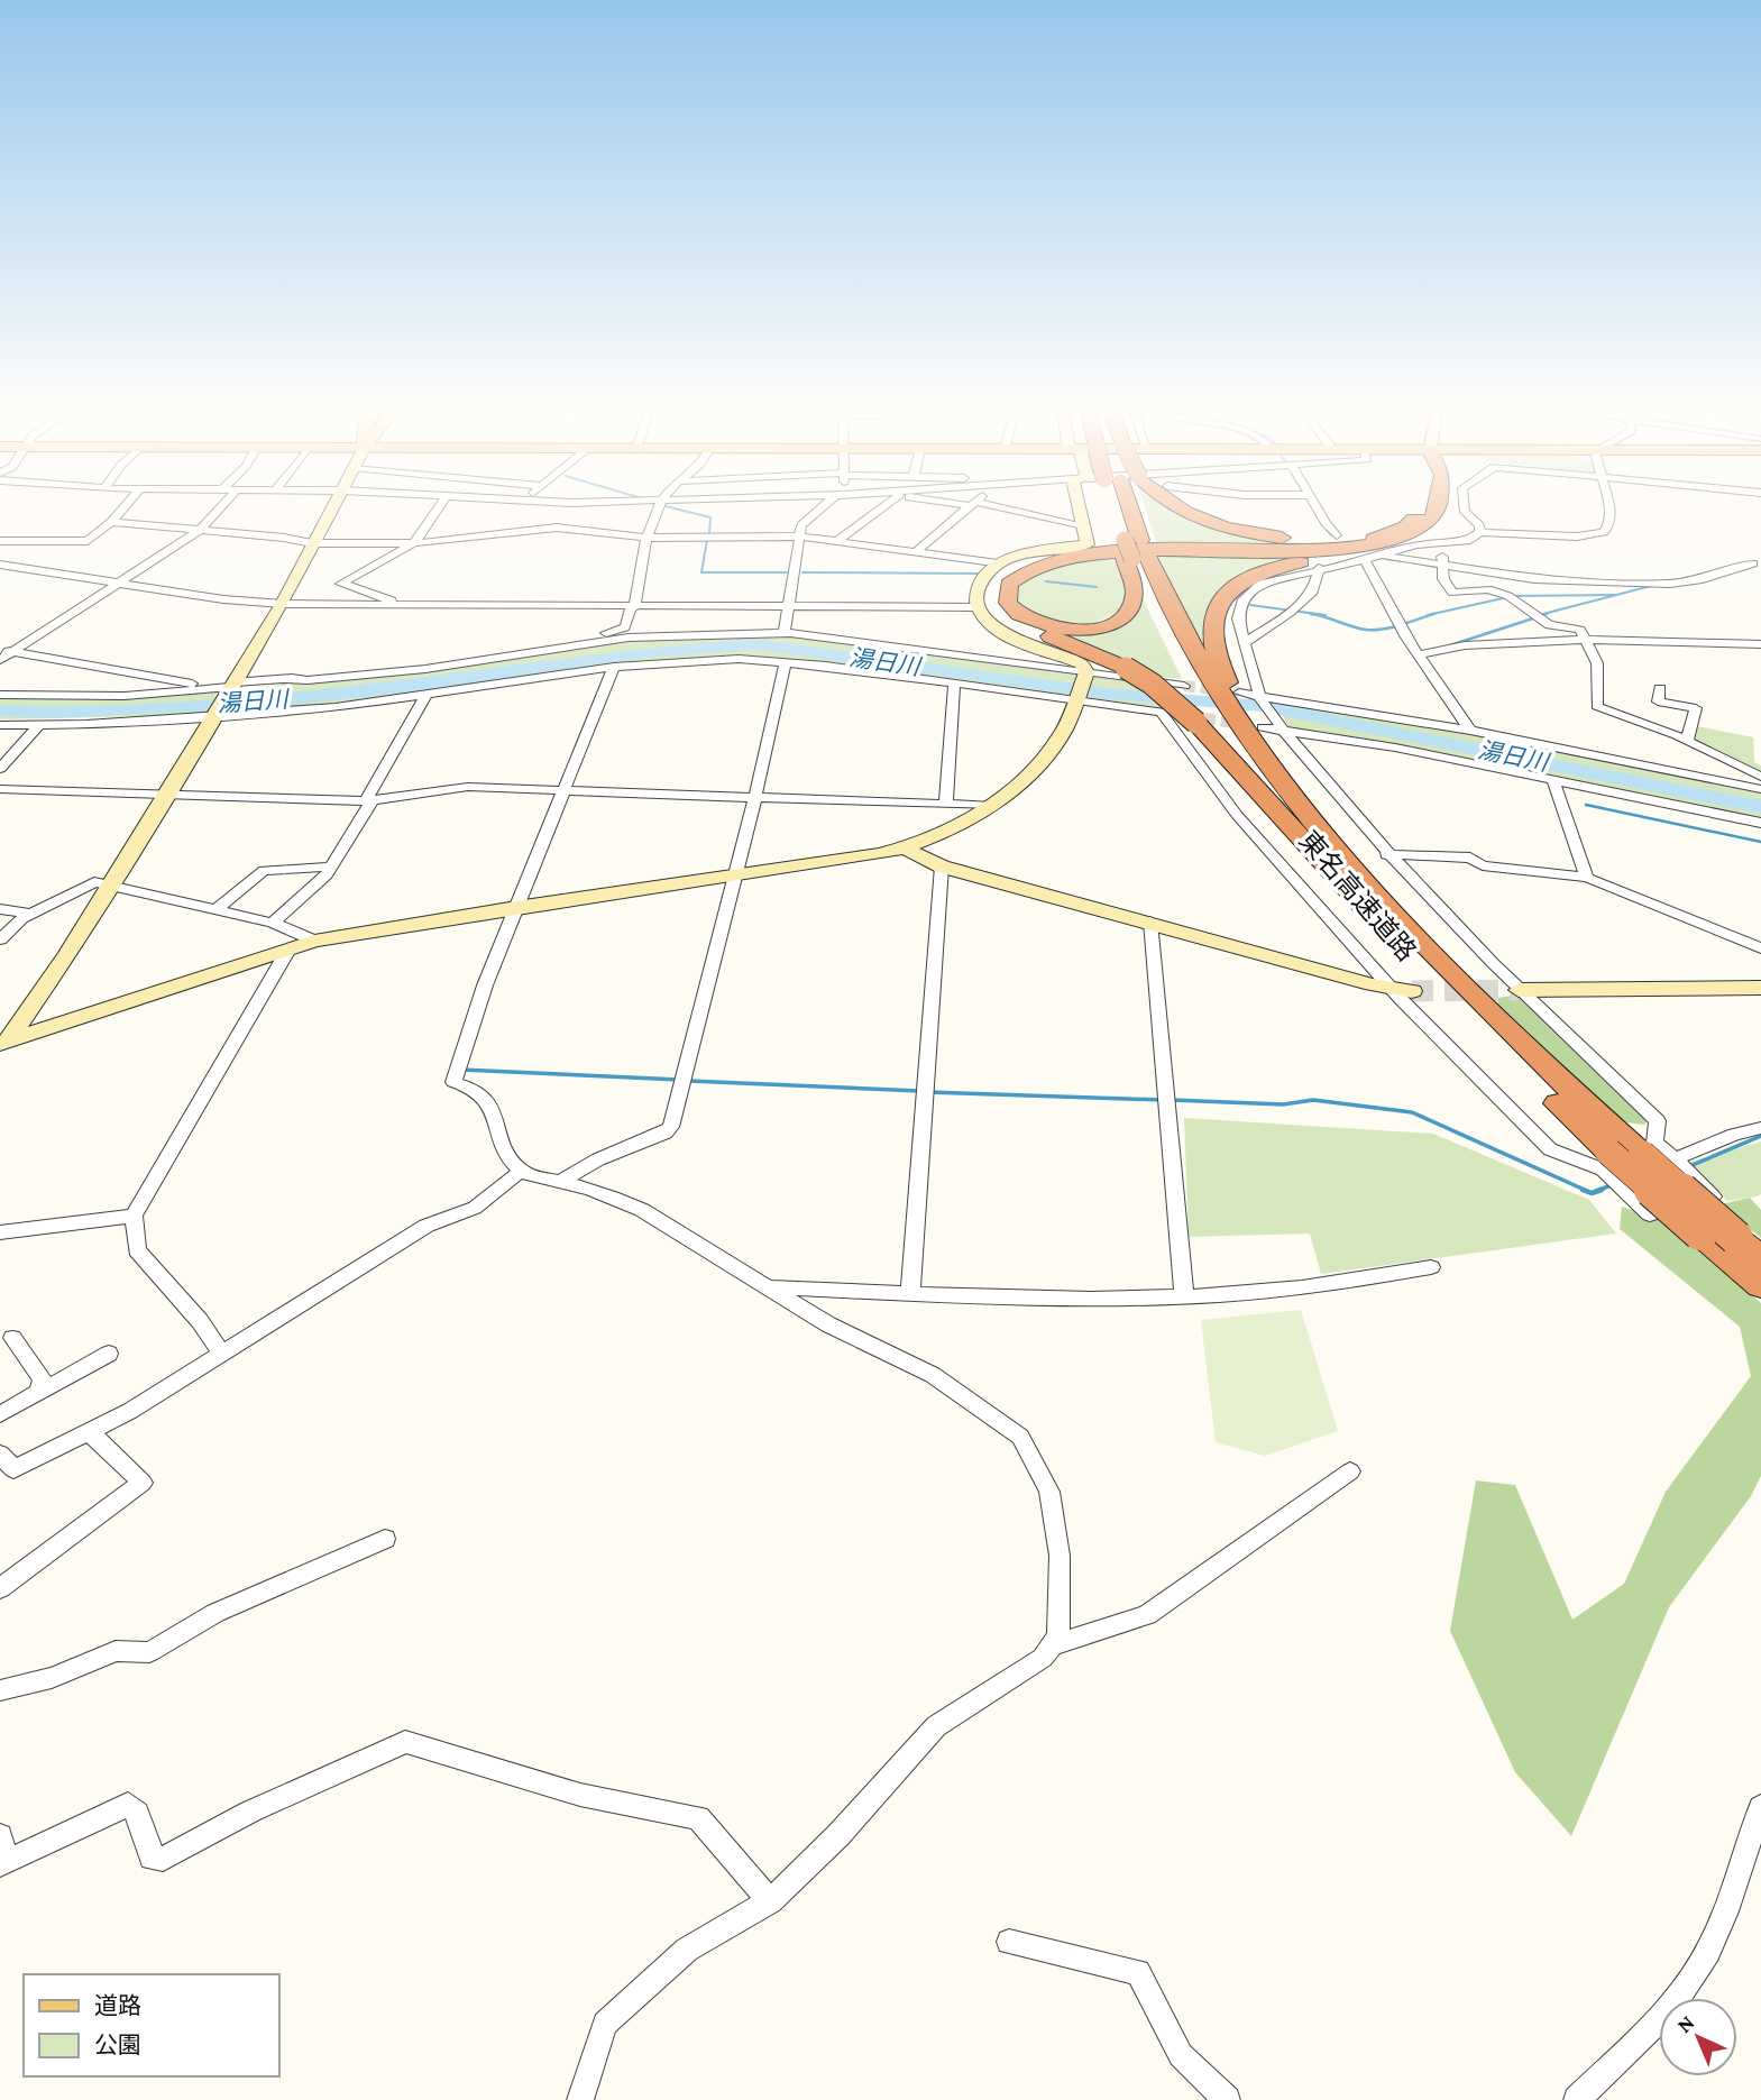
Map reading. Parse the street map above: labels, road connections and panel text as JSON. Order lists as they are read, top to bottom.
{
  "streets": {
    "highway": ["東名高速道路"]
  },
  "water": ["湯日川"],
  "legend": ["道路", "公園"],
  "north": "top left"
}
